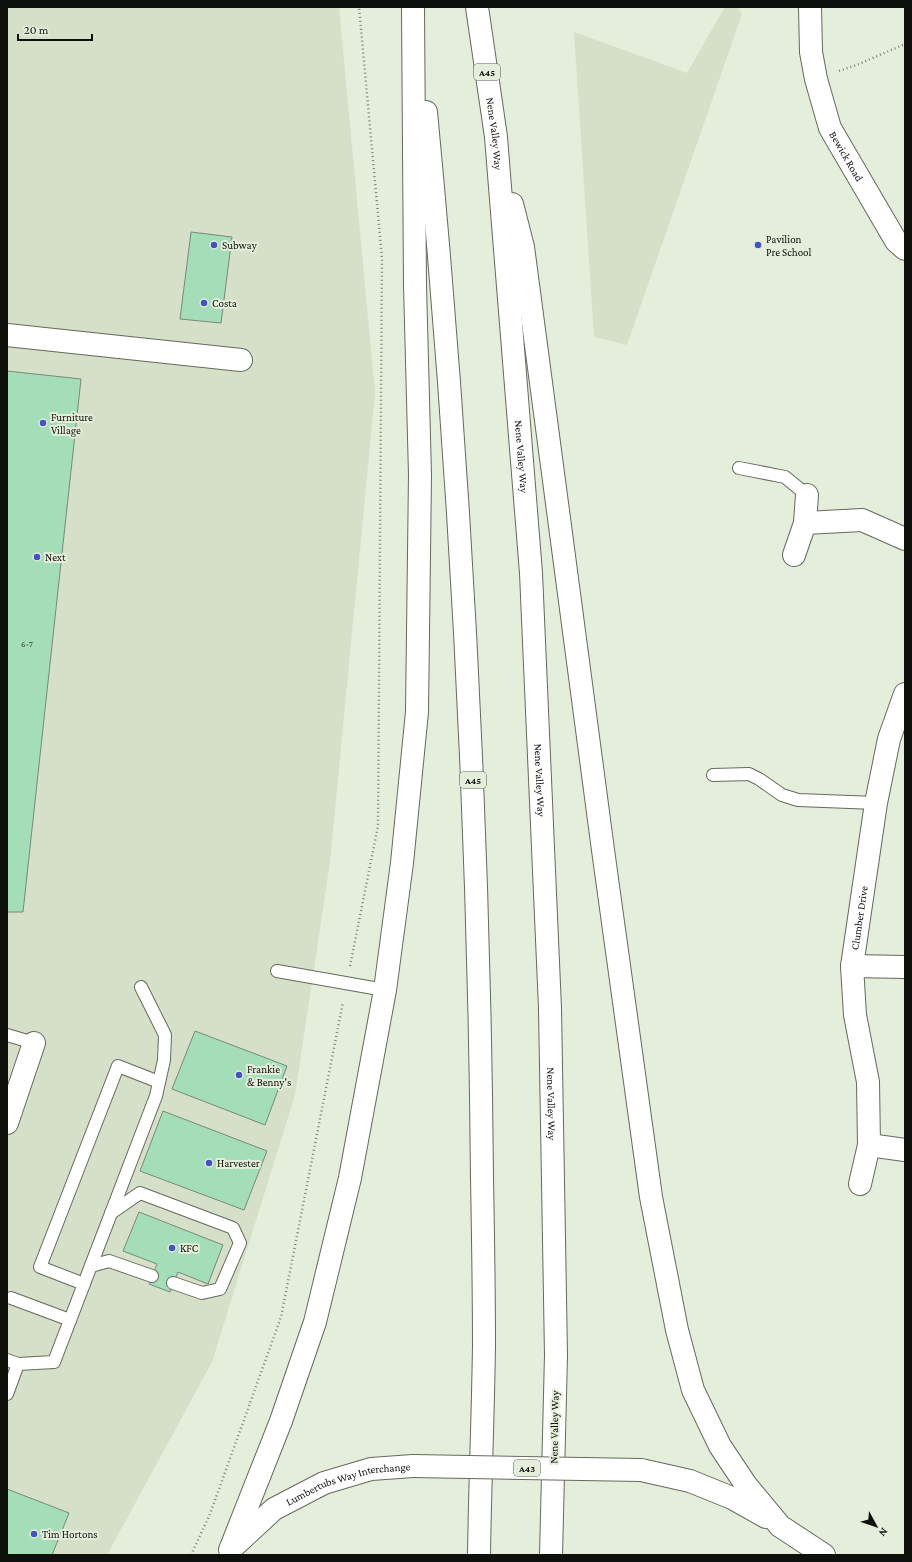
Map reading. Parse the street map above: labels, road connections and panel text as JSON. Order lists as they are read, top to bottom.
{
  "streets": {
    "main road": [
      "A45",
      "Nene Valley Way",
      "Bewick Road",
      "Clumber Drive",
      "A43",
      "Lumbertubs Way Interchange"
    ]
  },
  "crossings": [
    ["A43", "Lumbertubs Way Interchange"]
  ],
  "places": [
    "Subway",
    "Pavilion Pre School",
    "Costa",
    "Furniture Village",
    "Next",
    "Frankie & Benny's",
    "Harvester",
    "KFC",
    "Tim Hortons"
  ],
  "house_numbers": ["6-7"],
  "scale_bar": "20 m",
  "north": "bottom right"
}
